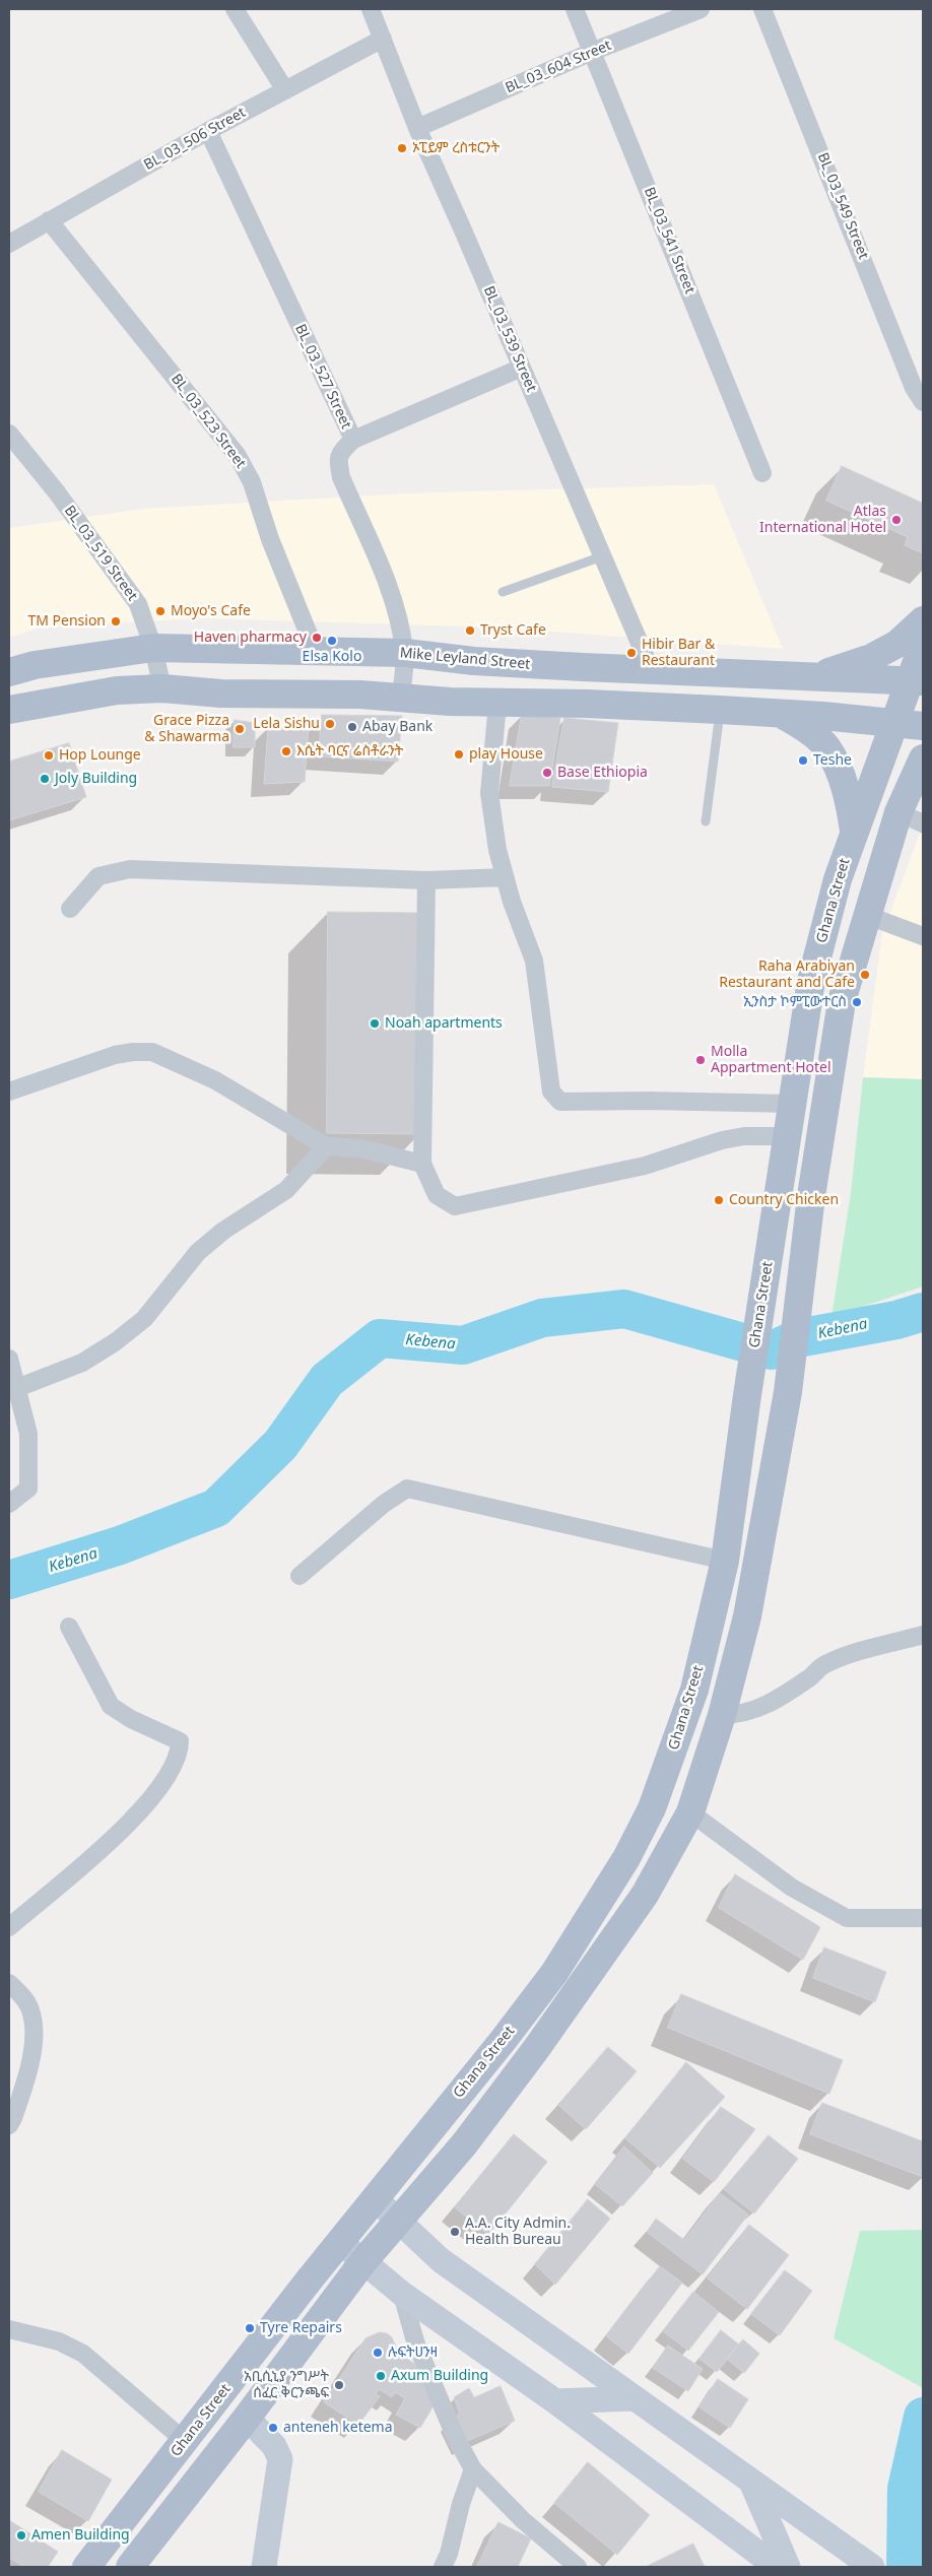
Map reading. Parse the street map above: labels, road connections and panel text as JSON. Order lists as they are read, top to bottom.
{
  "streets": {
    "main road": ["Mike Leyland Street", "Ghana Street"],
    "street": [
      "BL_03_604 Street",
      "BL_03_506 Street",
      "BL_03_549 Street",
      "BL_03_541 Street",
      "BL_03_539 Street",
      "BL_03_527 Street",
      "BL_03_523 Street",
      "BL_03_519 Street"
    ]
  },
  "crossings": [
    ["BL_03_604 Street", "BL_03_541 Street"],
    ["BL_03_604 Street", "BL_03_539 Street"],
    ["BL_03_506 Street", "BL_03_539 Street"],
    ["BL_03_506 Street", "BL_03_527 Street"],
    ["BL_03_506 Street", "BL_03_523 Street"],
    ["BL_03_539 Street", "Mike Leyland Street"],
    ["BL_03_527 Street", "Mike Leyland Street"],
    ["BL_03_523 Street", "Mike Leyland Street"],
    ["BL_03_519 Street", "Mike Leyland Street"],
    ["Mike Leyland Street", "Ghana Street"]
  ],
  "water": ["Kebena"],
  "places": [
    "ኦፒይም ረስቱርንት",
    "Atlas International Hotel",
    "Moyo's Cafe",
    "TM Pension",
    "Tryst Cafe",
    "Haven pharmacy",
    "Elsa Kolo",
    "Hibir Bar & Restaurant",
    "Lela Sishu",
    "Abay Bank",
    "Grace Pizza & Shawarma",
    "እሴት ባርና ሬስቶራንት",
    "play House",
    "Hop Lounge",
    "Teshe",
    "Base Ethiopia",
    "Joly Building",
    "Raha Arabiyan Restaurant and Cafe",
    "ኢንስታ ኮምፒውተርስ",
    "Noah apartments",
    "Molla Appartment Hotel",
    "Country Chicken",
    "A.A. City Admin. Health Bureau",
    "Tyre Repairs",
    "ሉፍትሀንዛ",
    "Axum Building",
    "አቢሲኒያ ንግሥት ሰፈር ቅርንጫፍ",
    "anteneh ketema",
    "Amen Building"
  ]
}
